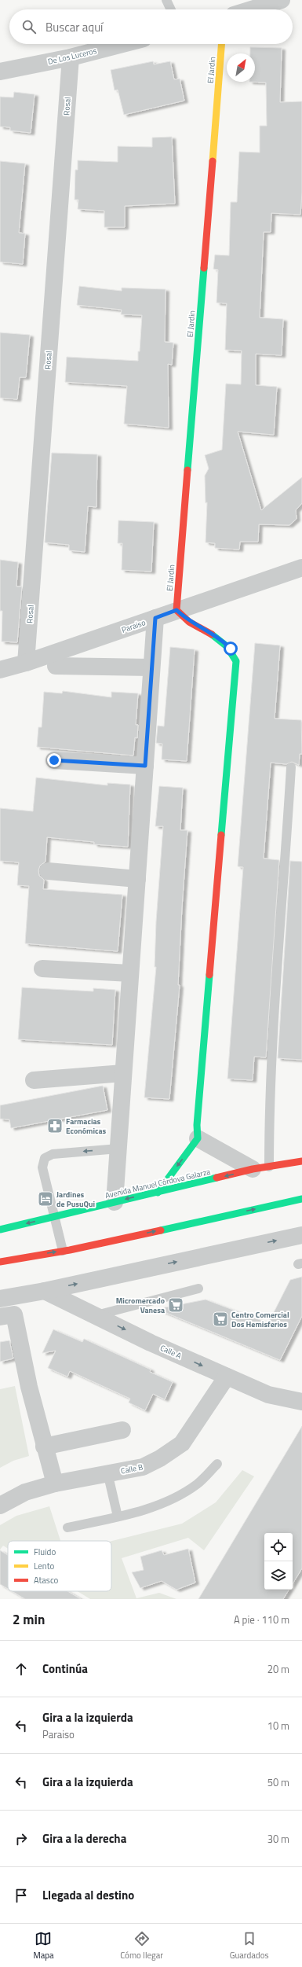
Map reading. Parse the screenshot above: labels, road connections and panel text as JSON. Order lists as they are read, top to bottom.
{
  "streets": {
    "street": [
      "De Los Luceros",
      "El Jardin",
      "Rosal",
      "Paraiso",
      "Avenida Manuel Córdova Galarza",
      "Calle A",
      "Calle B"
    ]
  },
  "crossings": [
    ["De Los Luceros", "Rosal"],
    ["El Jardin", "Paraiso"],
    ["Rosal", "Paraiso"],
    ["Calle A", "Calle B"]
  ],
  "one_way": ["Calle A"],
  "places": {
    "pharmacy": ["Farmacias Económicas"],
    "hotel": ["Jardines de PusuQui"],
    "supermarket": ["Micromercado Vanesa", "Centro Comercial Dos Hemisferios"]
  },
  "legend": ["Fluido", "Lento", "Atasco"],
  "north": "top right",
  "page": {
    "search": "Buscar aquí",
    "heading": ["2 min", "A pie · 110 m"],
    "list": [
      ["Continúa", "20 m"],
      ["Gira a la izquierda", "Paraiso", "10 m"],
      ["Gira a la izquierda", "50 m"],
      ["Gira a la derecha", "30 m"],
      "Llegada al destino"
    ],
    "nav": ["Mapa", "Cómo llegar", "Guardados"]
  }
}
